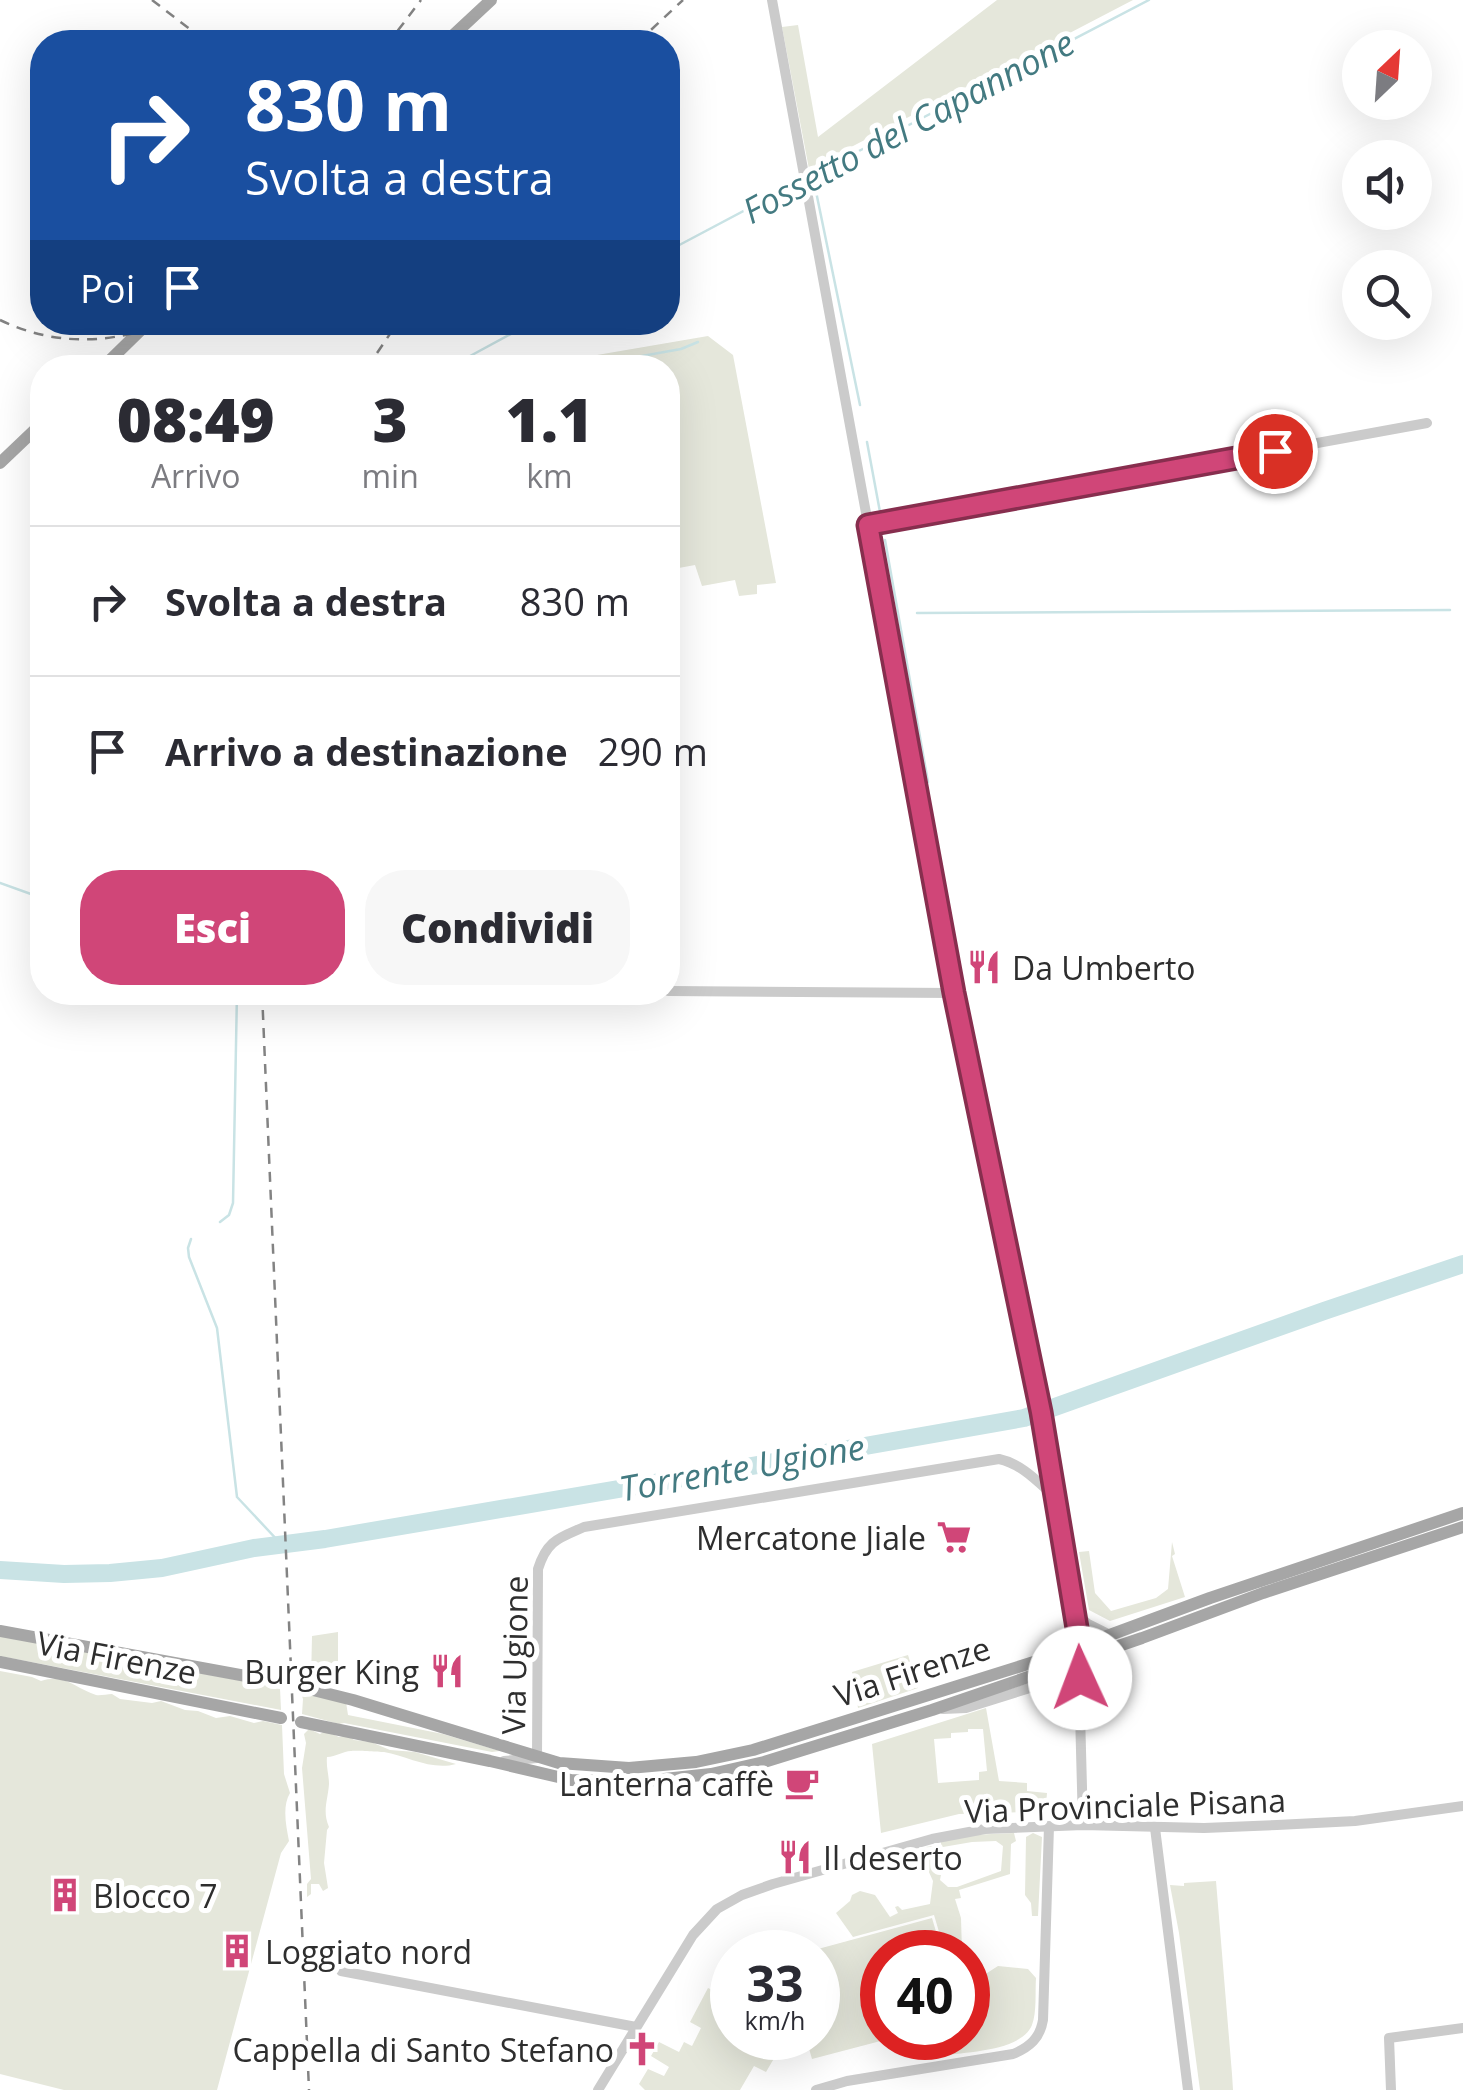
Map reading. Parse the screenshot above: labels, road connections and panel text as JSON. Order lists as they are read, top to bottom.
{
  "streets": {
    "main road": ["Via Firenze"],
    "street": ["Via Ugione", "Via Provinciale Pisana"]
  },
  "crossings": [
    ["Via Ugione", "Via Firenze"]
  ],
  "water": ["Fossetto del Capannone", "Torrente Ugione"],
  "places": {
    "restaurant": ["Da Umberto", "Burger King", "Il deserto"],
    "supermarket": ["Mercatone Jiale"],
    "cafe": ["Lanterna caffè"],
    "building": ["Blocco 7", "Loggiato nord"],
    "church": ["Cappella di Santo Stefano"]
  },
  "north": "top right",
  "page": {
    "turn": ["830 m", "Svolta a destra"],
    "then": "Poi",
    "eta": [
      "08:49",
      "Arrivo",
      "3",
      "min",
      "1.1",
      "km"
    ],
    "list": [
      {
        "name": "Svolta a destra",
        "value": "830 m"
      },
      {
        "name": "Arrivo a destinazione",
        "value": "290 m"
      }
    ],
    "buttons": ["Esci", "Condividi"],
    "speed": "33 km/h",
    "limit": "40"
  }
}
